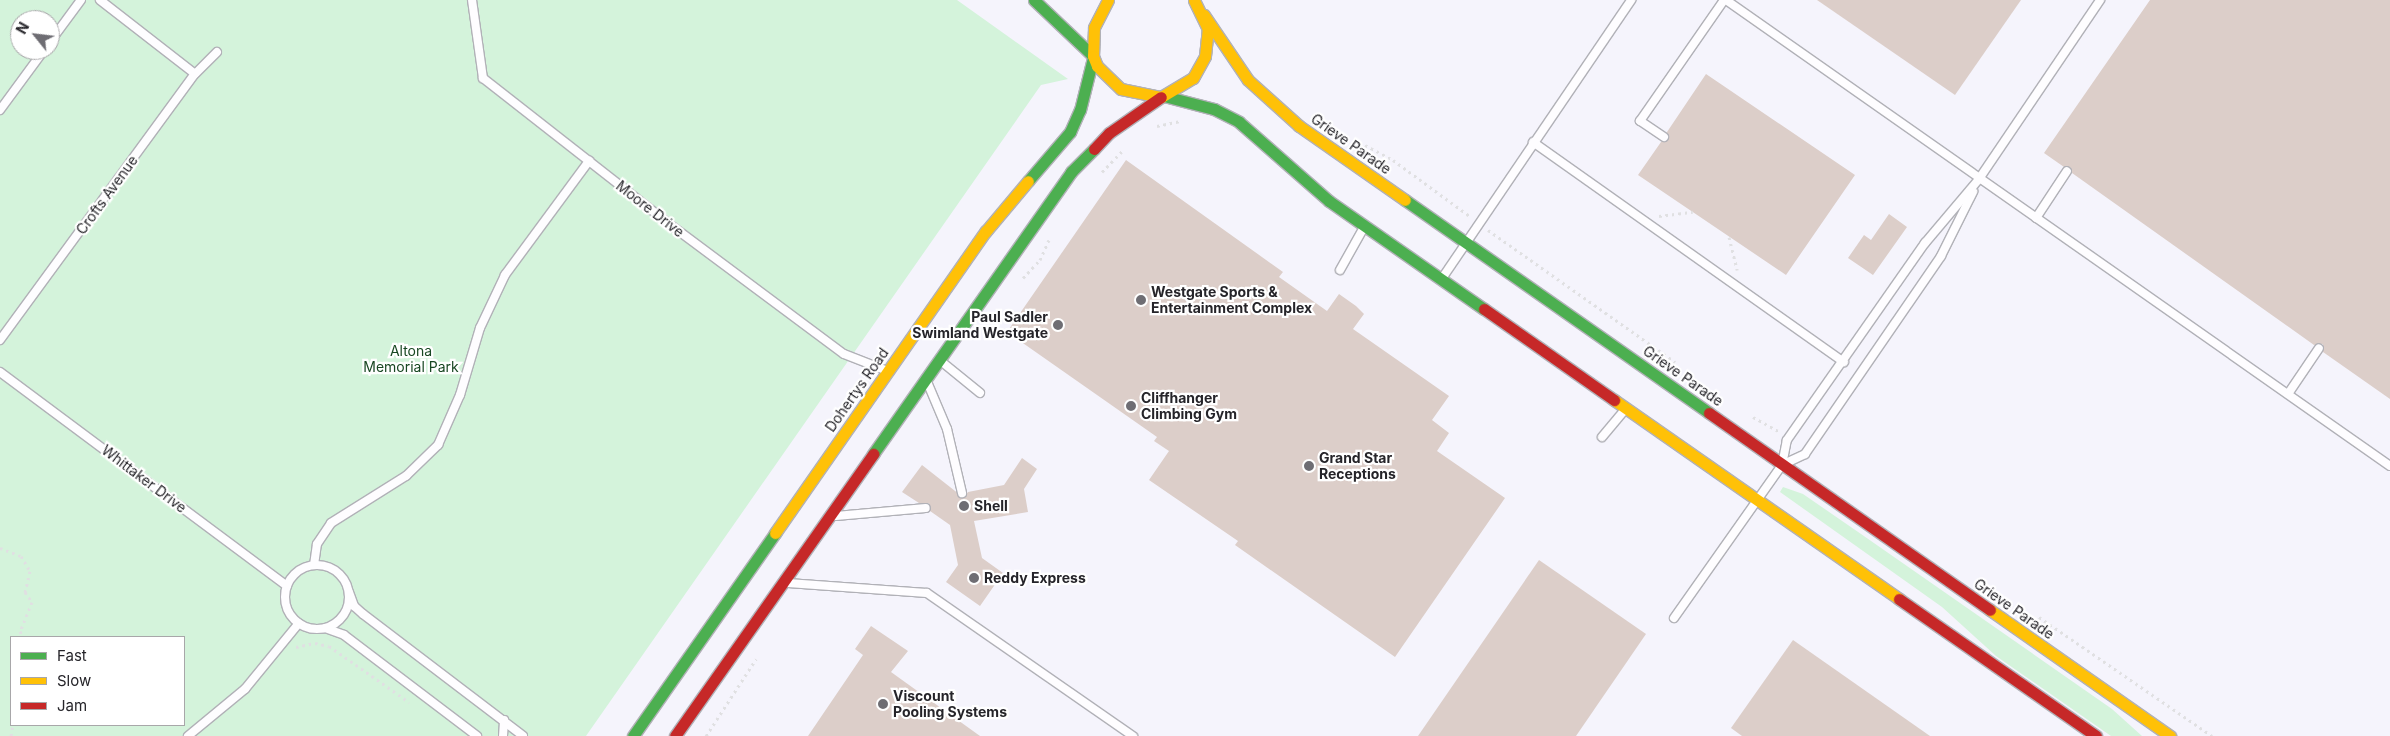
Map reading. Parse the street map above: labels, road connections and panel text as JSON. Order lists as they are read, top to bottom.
{
  "streets": {
    "main road": ["Grieve Parade", "Dohertys Road"],
    "lane": ["Crofts Avenue", "Moore Drive", "Whittaker Drive"]
  },
  "crossings": [
    ["Moore Drive", "Dohertys Road"]
  ],
  "parks": ["Altona Memorial Park"],
  "places": [
    "Westgate Sports & Entertainment Complex",
    "Paul Sadler Swimland Westgate",
    "Cliffhanger Climbing Gym",
    "Grand Star Receptions",
    "Shell",
    "Reddy Express",
    "Viscount Pooling Systems"
  ],
  "legend": ["Fast", "Slow", "Jam"],
  "north": "top left"
}
